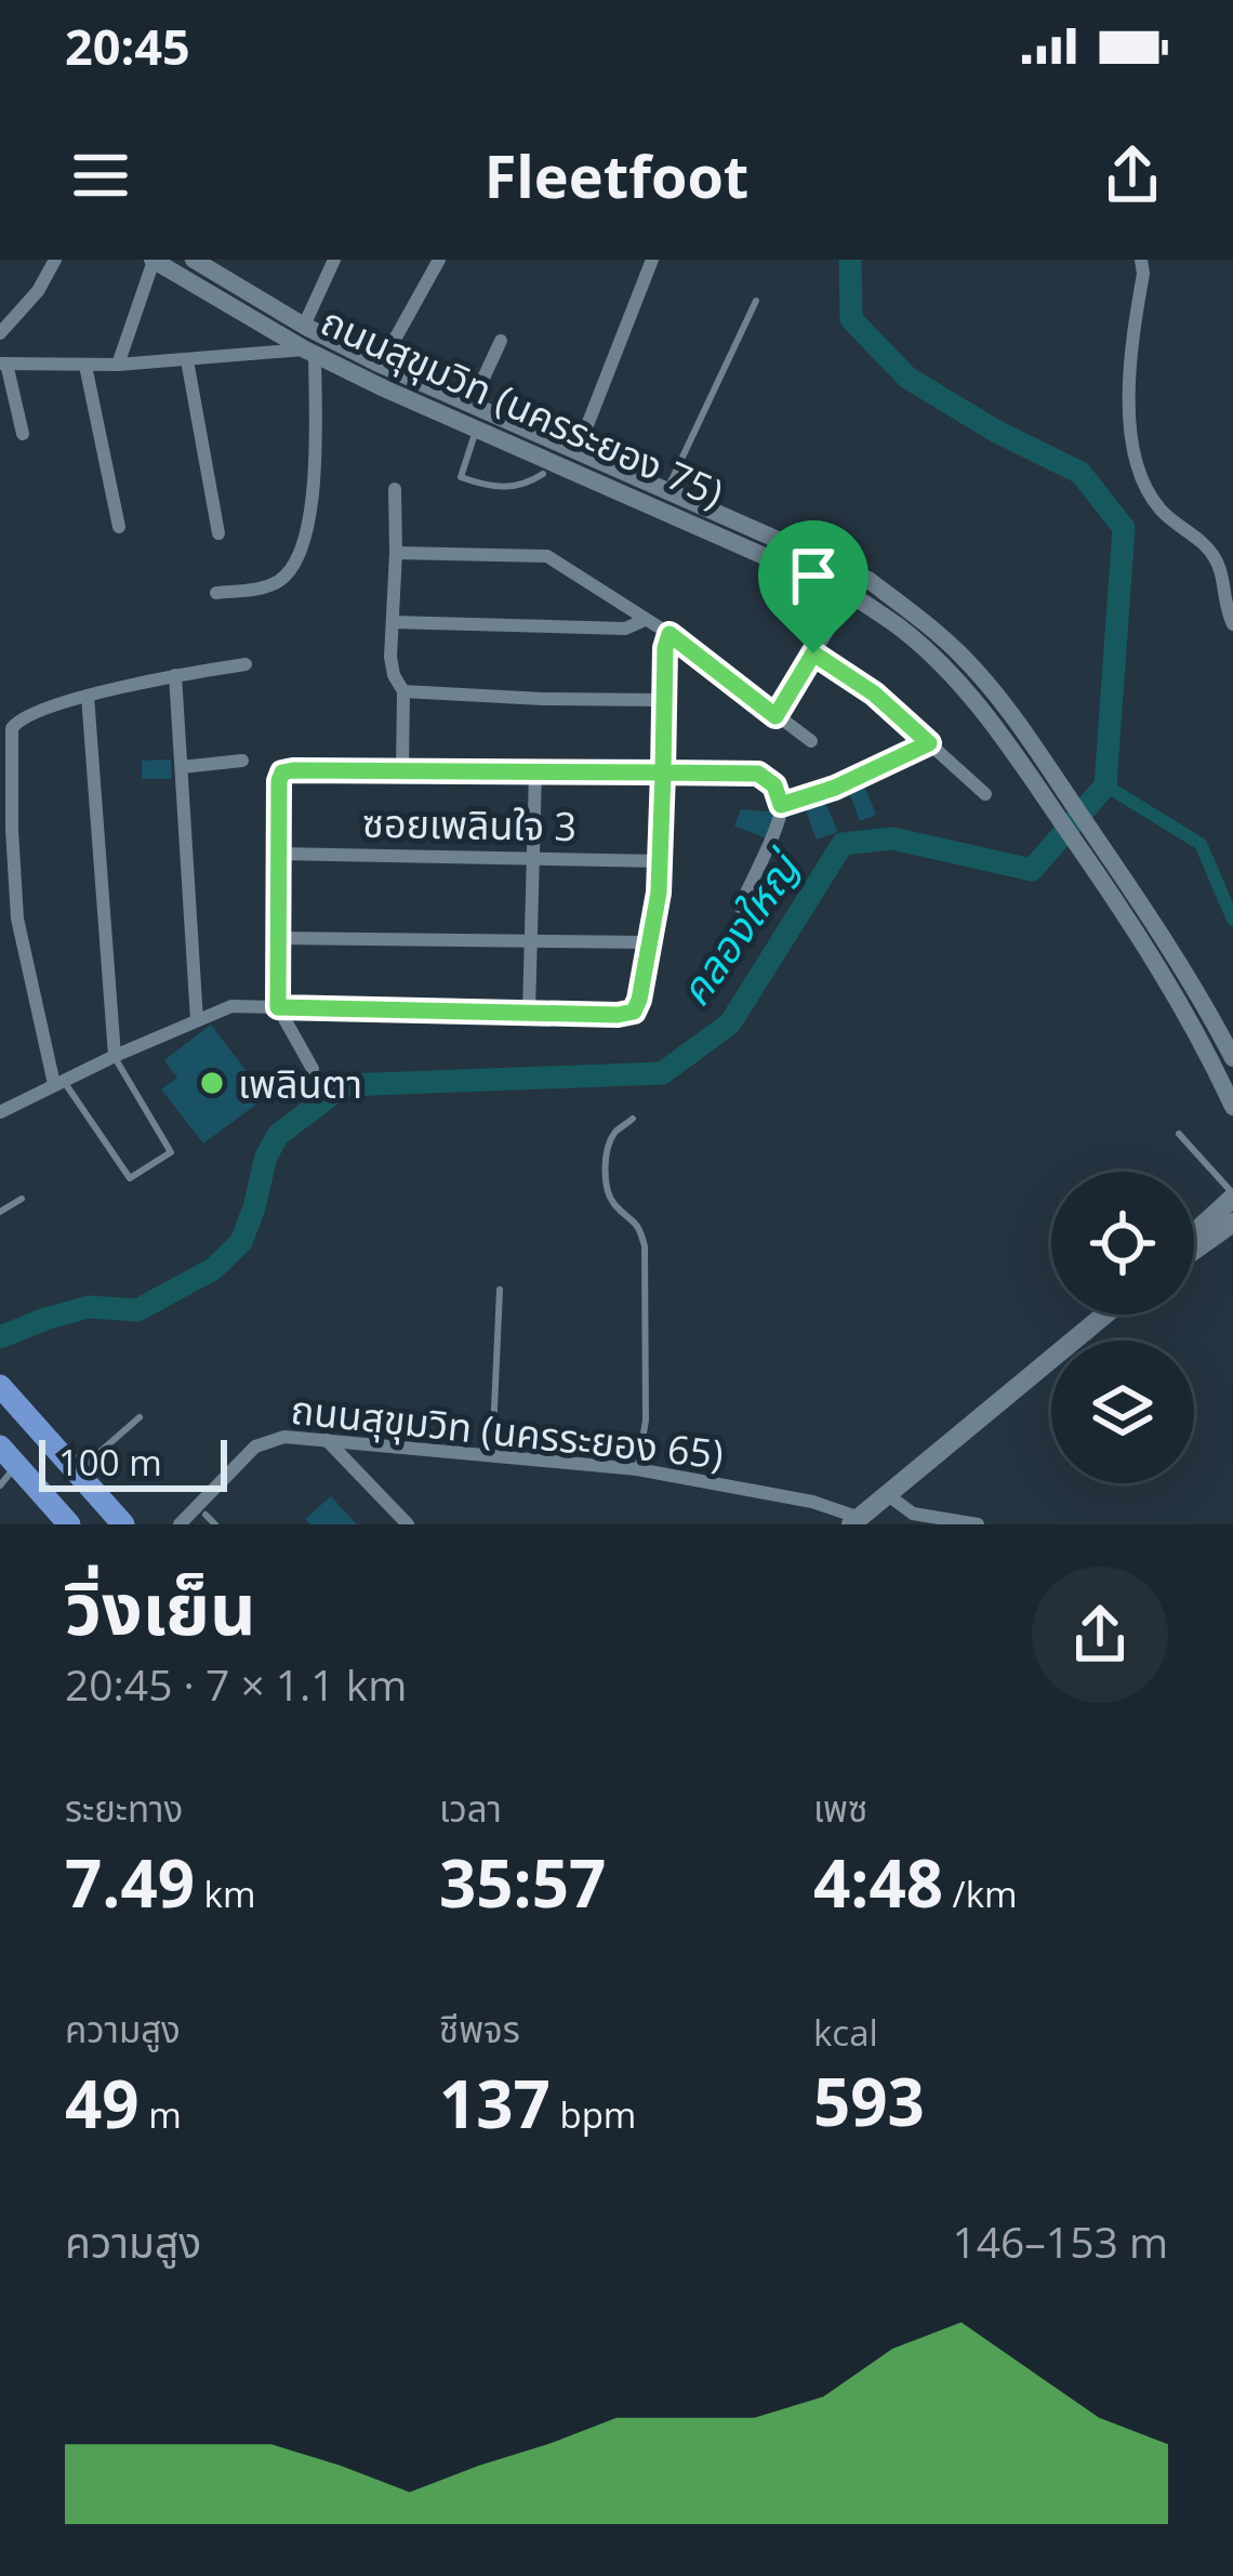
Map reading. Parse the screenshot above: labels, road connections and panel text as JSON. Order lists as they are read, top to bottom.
{
  "streets": {
    "street": ["ถนนสุขุมวิท (นครระยอง 75)", "ซอยเพลินใจ 3", "ถนนสุขุมวิท (นครระยอง 65)"]
  },
  "water": ["คลองใหญ่"],
  "places": ["เพลินตา"],
  "scale_bar": "100 m",
  "page": {
    "status": "20:45",
    "header": "Fleetfoot",
    "scale": "100 m",
    "heading": ["วิ่งเย็น", "20:45 · 7 × 1.1 km"],
    "stats": [
      ["ระยะทาง", "7.49 km"],
      ["เวลา", "35:57"],
      ["เพซ", "4:48 /km"],
      ["ความสูง", "49 m"],
      ["ชีพจร", "137 bpm"],
      ["kcal", "593"]
    ],
    "chart": ["ความสูง", "146–153 m"]
  }
}
